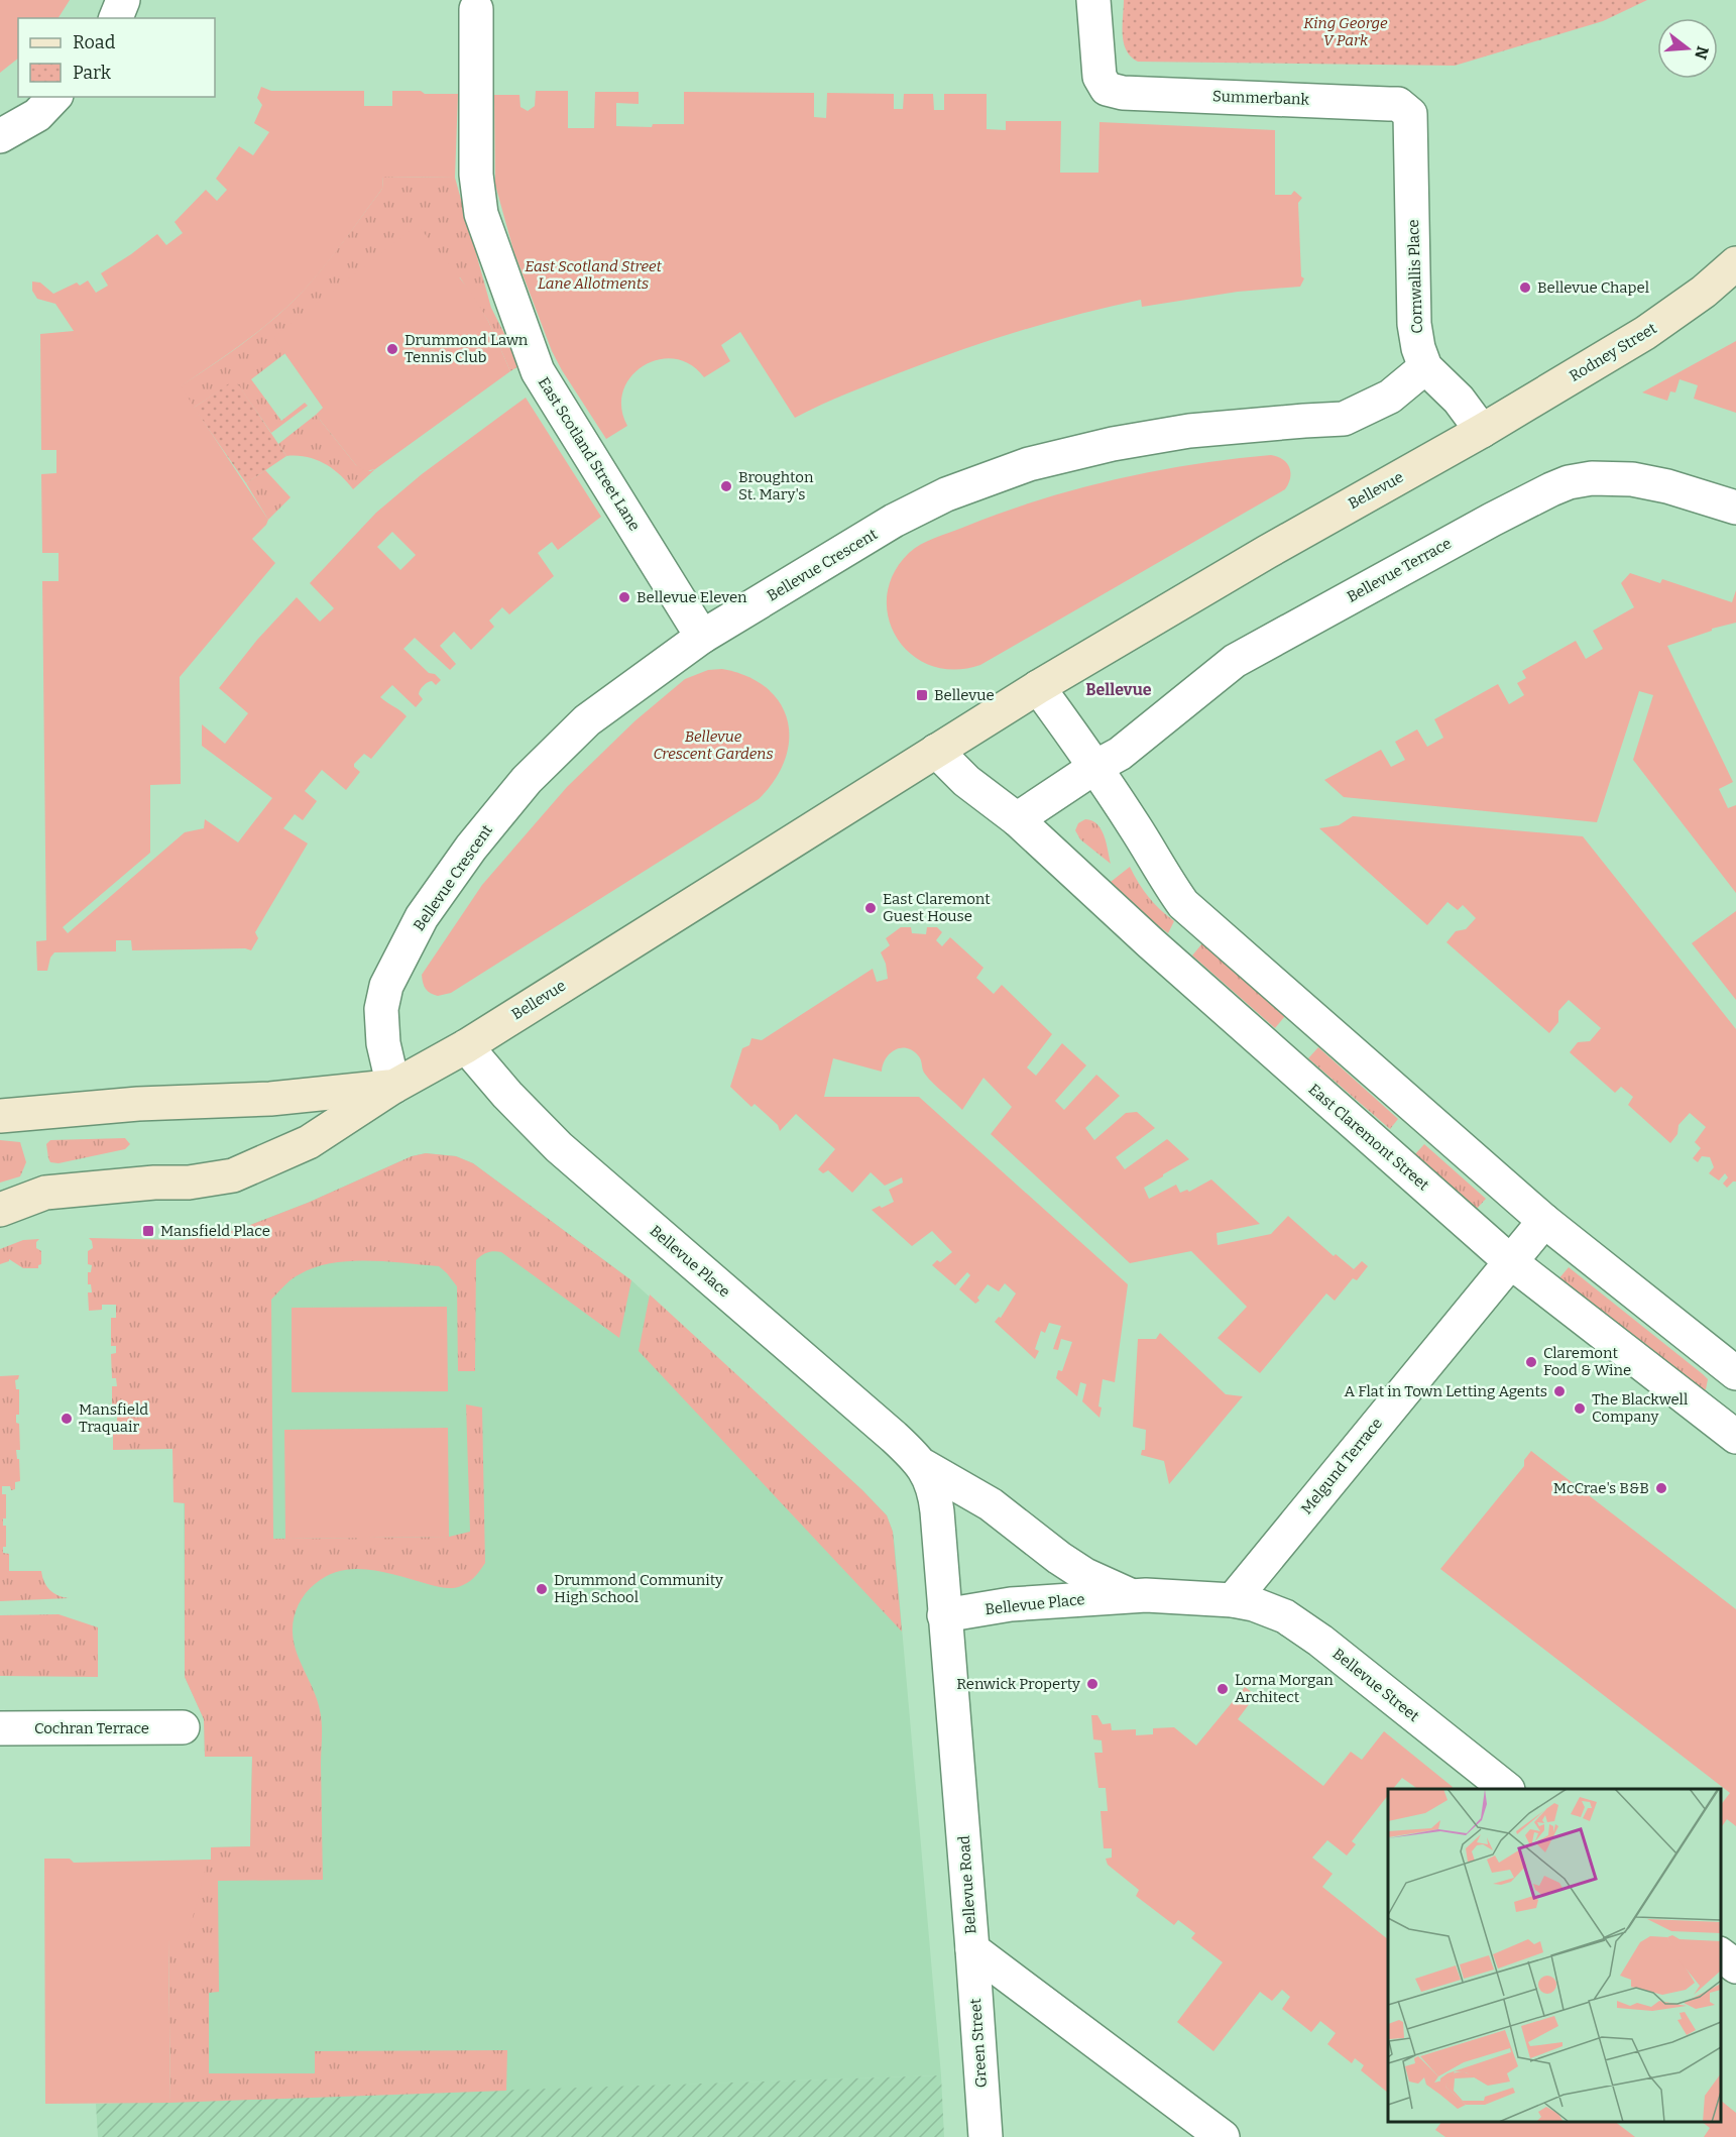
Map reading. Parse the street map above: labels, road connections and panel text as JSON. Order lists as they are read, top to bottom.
{
  "streets": {
    "main road": ["Rodney Street", "Bellevue"],
    "street": [
      "Summerbank",
      "Cornwallis Place",
      "East Scotland Street Lane",
      "Bellevue Crescent",
      "Bellevue Terrace",
      "East Claremont Street",
      "Bellevue Place",
      "Melgund Terrace",
      "Bellevue Street",
      "Cochran Terrace",
      "Bellevue Road",
      "Green Street"
    ]
  },
  "crossings": [
    ["Summerbank", "Cornwallis Place"],
    ["Cornwallis Place", "Rodney Street"],
    ["Cornwallis Place", "Bellevue"],
    ["Cornwallis Place", "Bellevue Crescent"],
    ["Rodney Street", "Bellevue"],
    ["East Scotland Street Lane", "Bellevue Crescent"],
    ["Bellevue", "East Claremont Street"],
    ["Bellevue", "Bellevue Place"],
    ["East Claremont Street", "Melgund Terrace"],
    ["Bellevue Place", "Melgund Terrace"],
    ["Bellevue Place", "Bellevue Street"],
    ["Bellevue Place", "Bellevue Road"],
    ["Melgund Terrace", "Bellevue Street"],
    ["Bellevue Road", "Green Street"]
  ],
  "districts": ["Bellevue"],
  "parks": ["King George V Park", "East Scotland Street Lane Allotments", "Bellevue Crescent Gardens"],
  "places": {
    "other": [
      "Bellevue Chapel",
      "Drummond Lawn Tennis Club",
      "Broughton St. Mary's",
      "Bellevue Eleven",
      "East Claremont Guest House",
      "Claremont Food & Wine",
      "A Flat in Town Letting Agents",
      "The Blackwell Company",
      "Mansfield Traquair",
      "McCrae's B&B",
      "Drummond Community High School",
      "Renwick Property",
      "Lorna Morgan Architect"
    ],
    "transit": ["Bellevue", "Mansfield Place"]
  },
  "legend": ["Road", "Park"],
  "north": "right"
}
